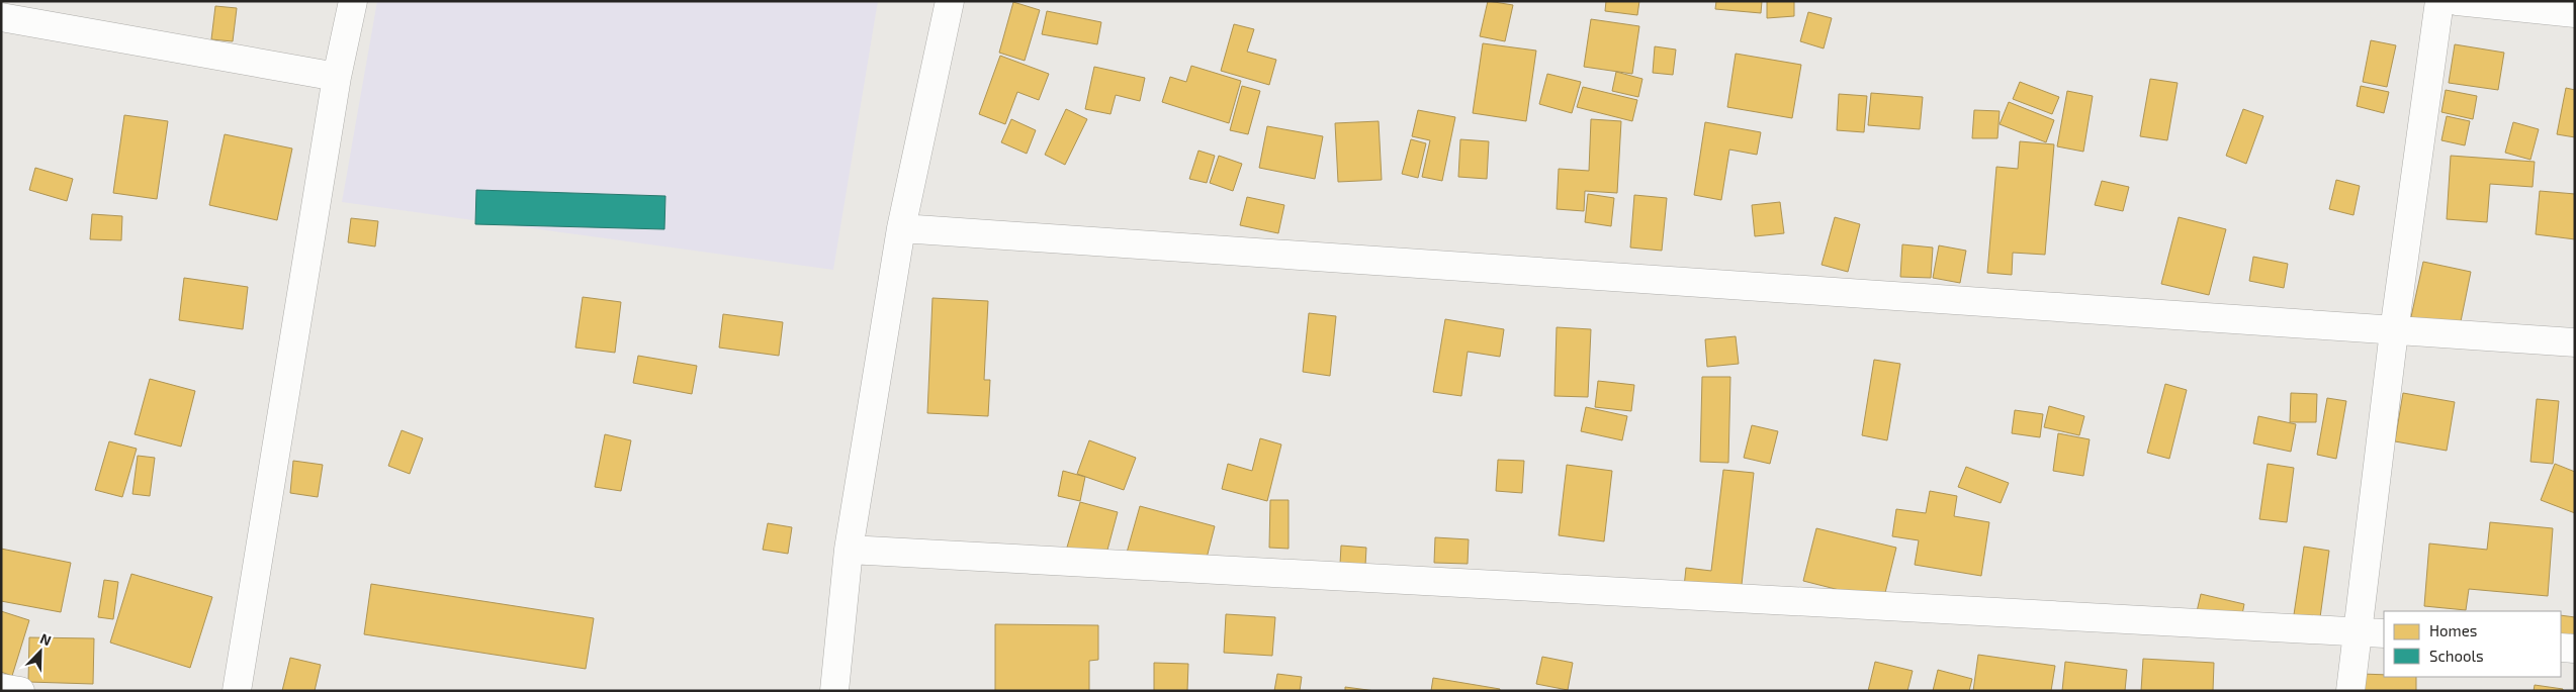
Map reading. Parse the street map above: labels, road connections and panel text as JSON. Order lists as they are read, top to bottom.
{
  "legend": ["Homes", "Schools"],
  "north": "top right"
}
